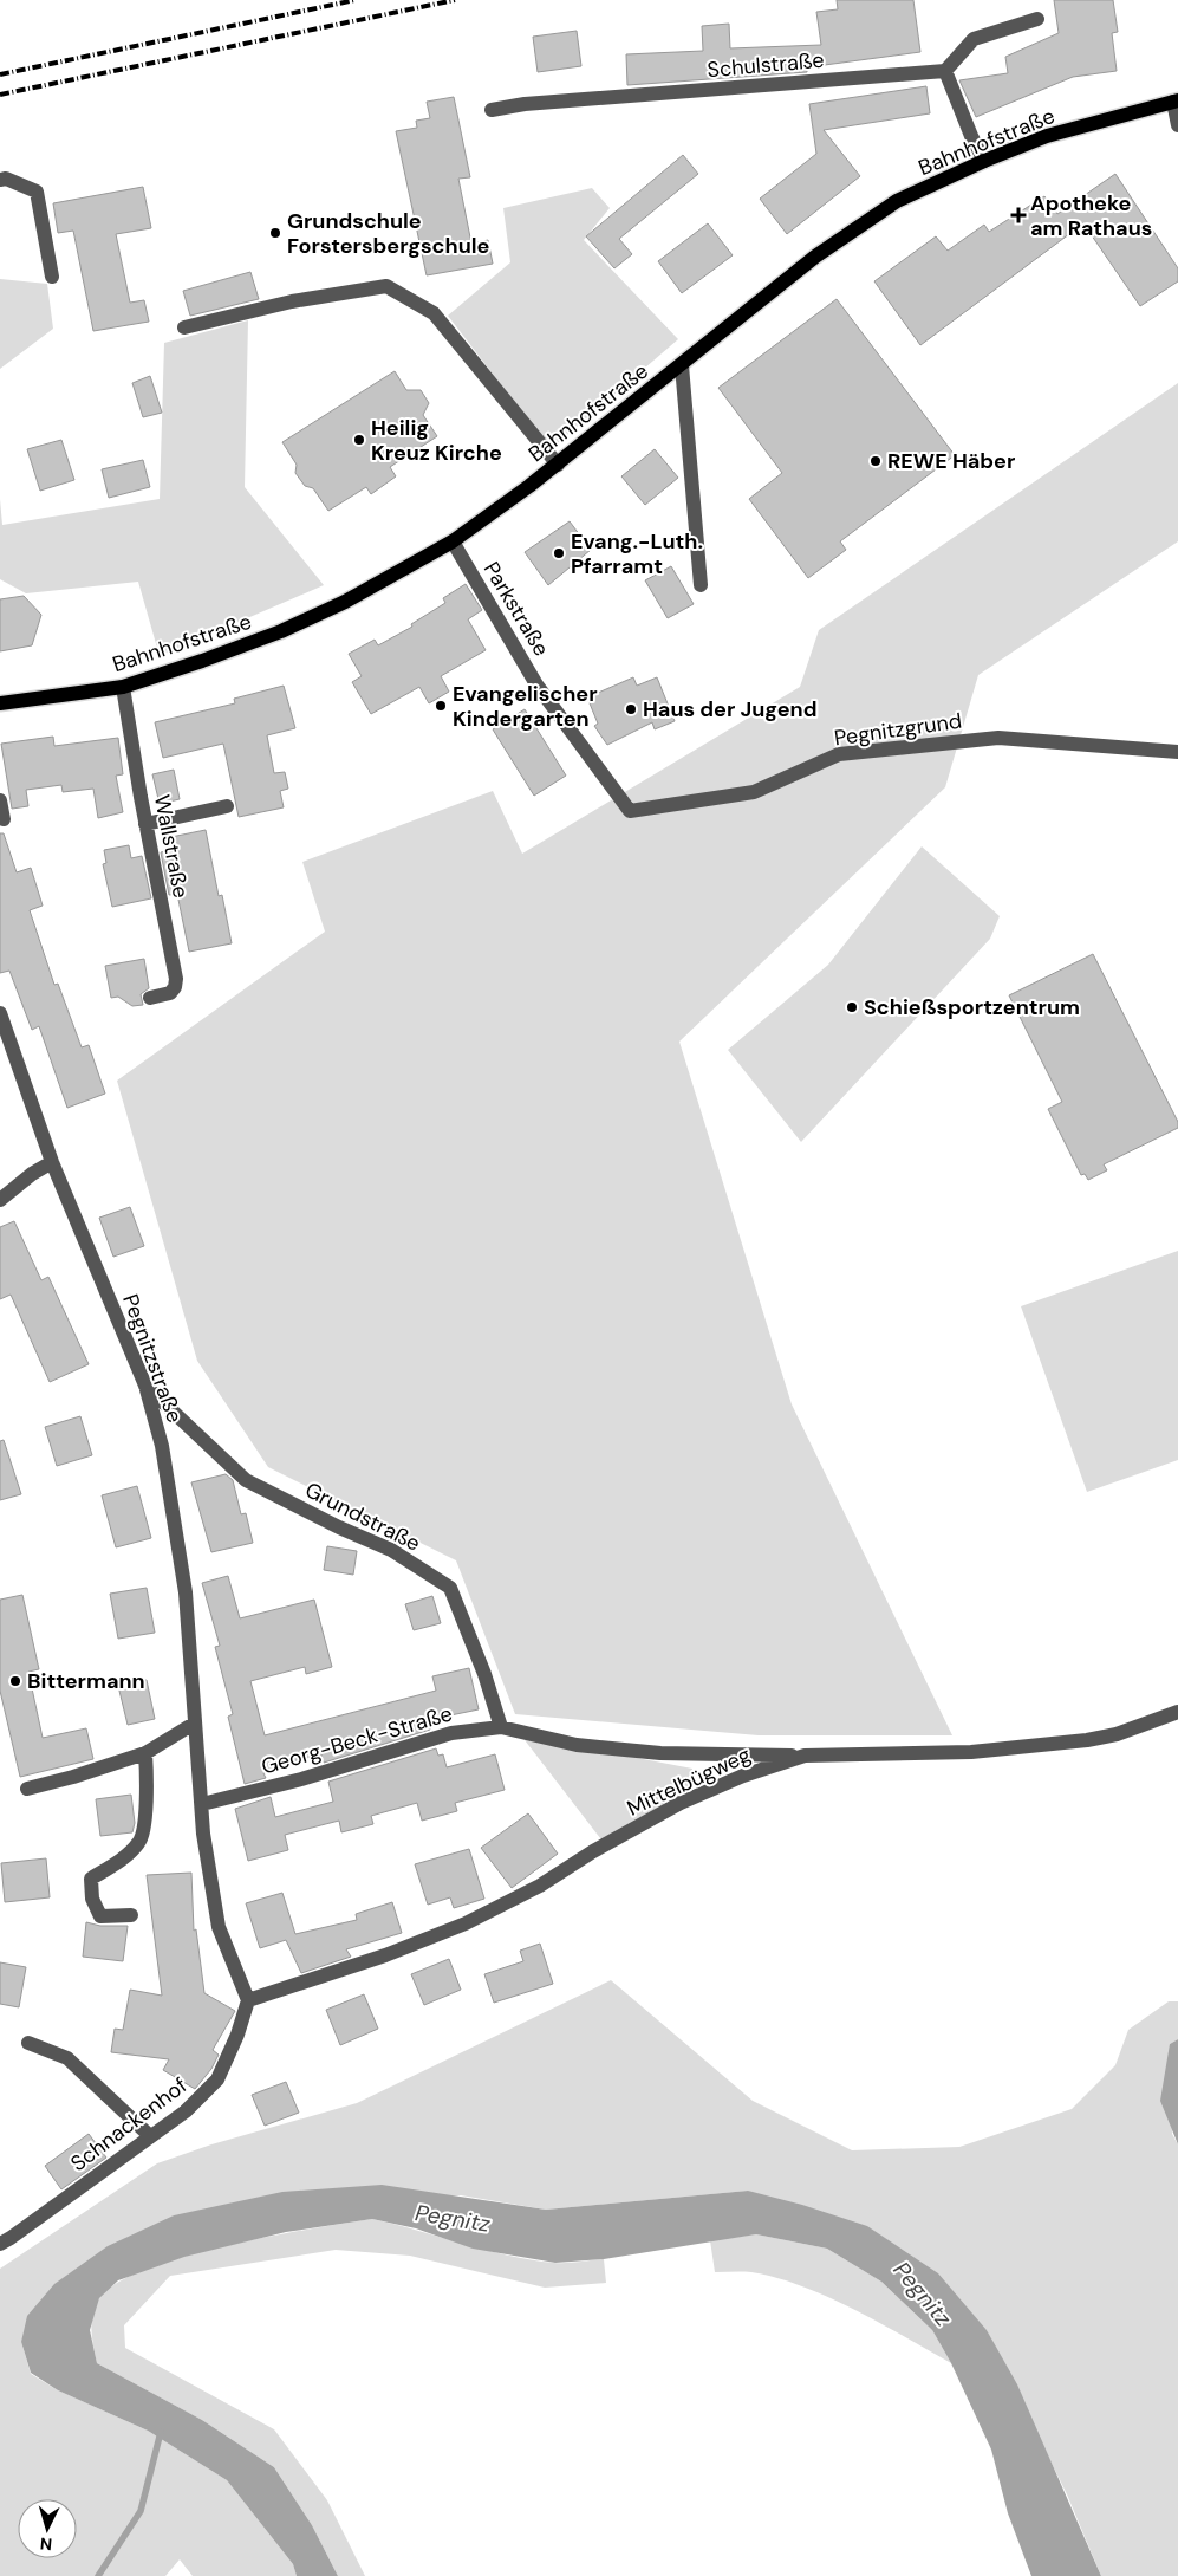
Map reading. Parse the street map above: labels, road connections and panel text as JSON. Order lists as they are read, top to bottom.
{
  "streets": {
    "main road": ["Bahnhofstraße"],
    "street": [
      "Schulstraße",
      "Parkstraße",
      "Pegnitzgrund",
      "Wallstraße",
      "Pegnitzstraße",
      "Grundstraße",
      "Georg-Beck-Straße",
      "Mittelbügweg",
      "Schnackenhof"
    ]
  },
  "crossings": [
    ["Bahnhofstraße", "Parkstraße"],
    ["Bahnhofstraße", "Wallstraße"],
    ["Parkstraße", "Pegnitzgrund"],
    ["Pegnitzstraße", "Grundstraße"],
    ["Pegnitzstraße", "Georg-Beck-Straße"],
    ["Grundstraße", "Georg-Beck-Straße"],
    ["Georg-Beck-Straße", "Mittelbügweg"],
    ["Mittelbügweg", "Schnackenhof"]
  ],
  "water": ["Pegnitz"],
  "places": {
    "health": ["Apotheke am Rathaus"],
    "other": [
      "Grundschule Forstersbergschule",
      "Heilig Kreuz Kirche",
      "REWE Häber",
      "Evang.-Luth. Pfarramt",
      "Evangelischer Kindergarten",
      "Haus der Jugend",
      "Schießsportzentrum",
      "Bittermann"
    ]
  },
  "north": "bottom"
}
